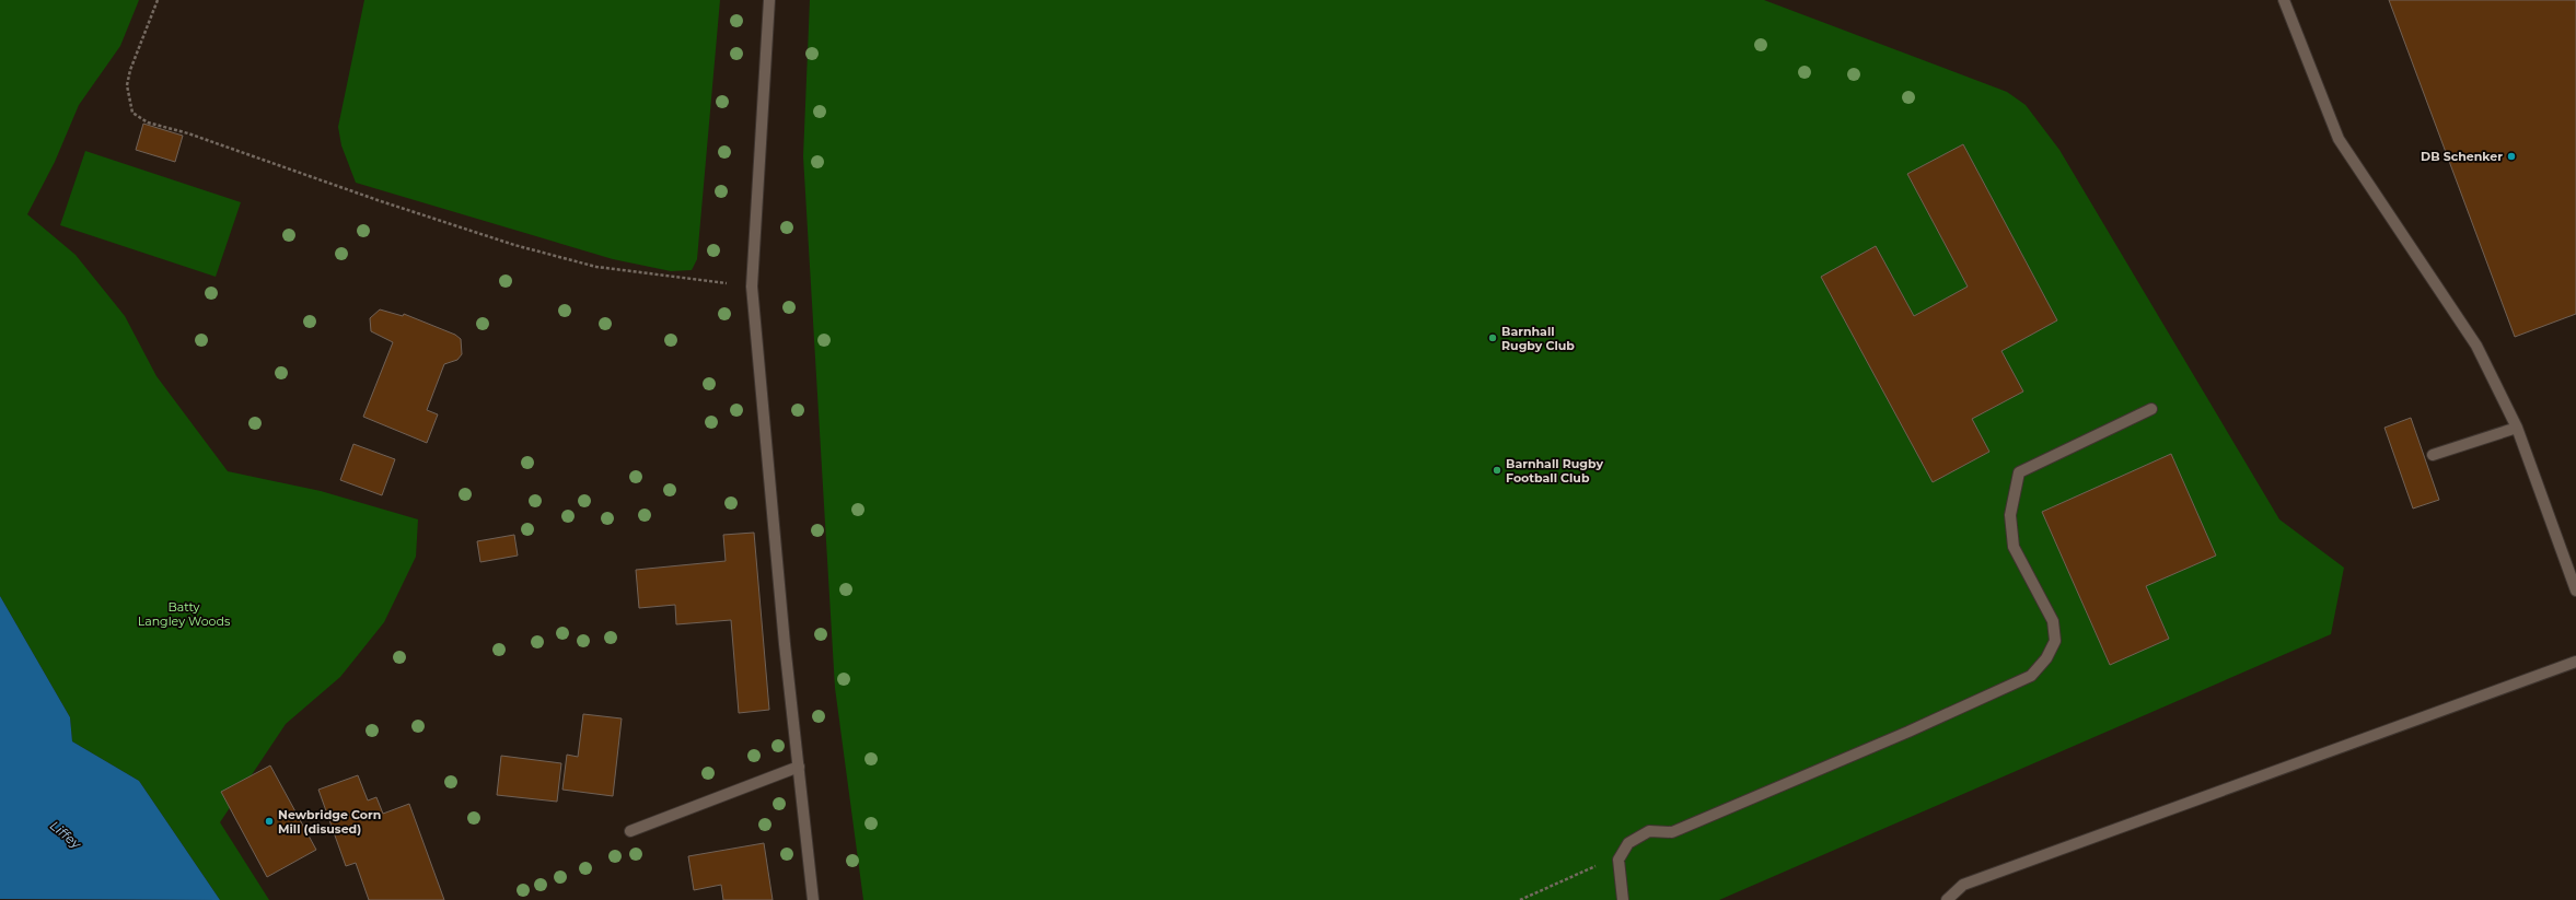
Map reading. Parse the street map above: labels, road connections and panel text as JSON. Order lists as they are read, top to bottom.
{
  "water": ["Liffey"],
  "parks": ["Batty Langley Woods"],
  "places": [
    "DB Schenker",
    "Barnhall Rugby Club",
    "Barnhall Rugby Football Club",
    "Newbridge Corn Mill (disused)"
  ]
}
